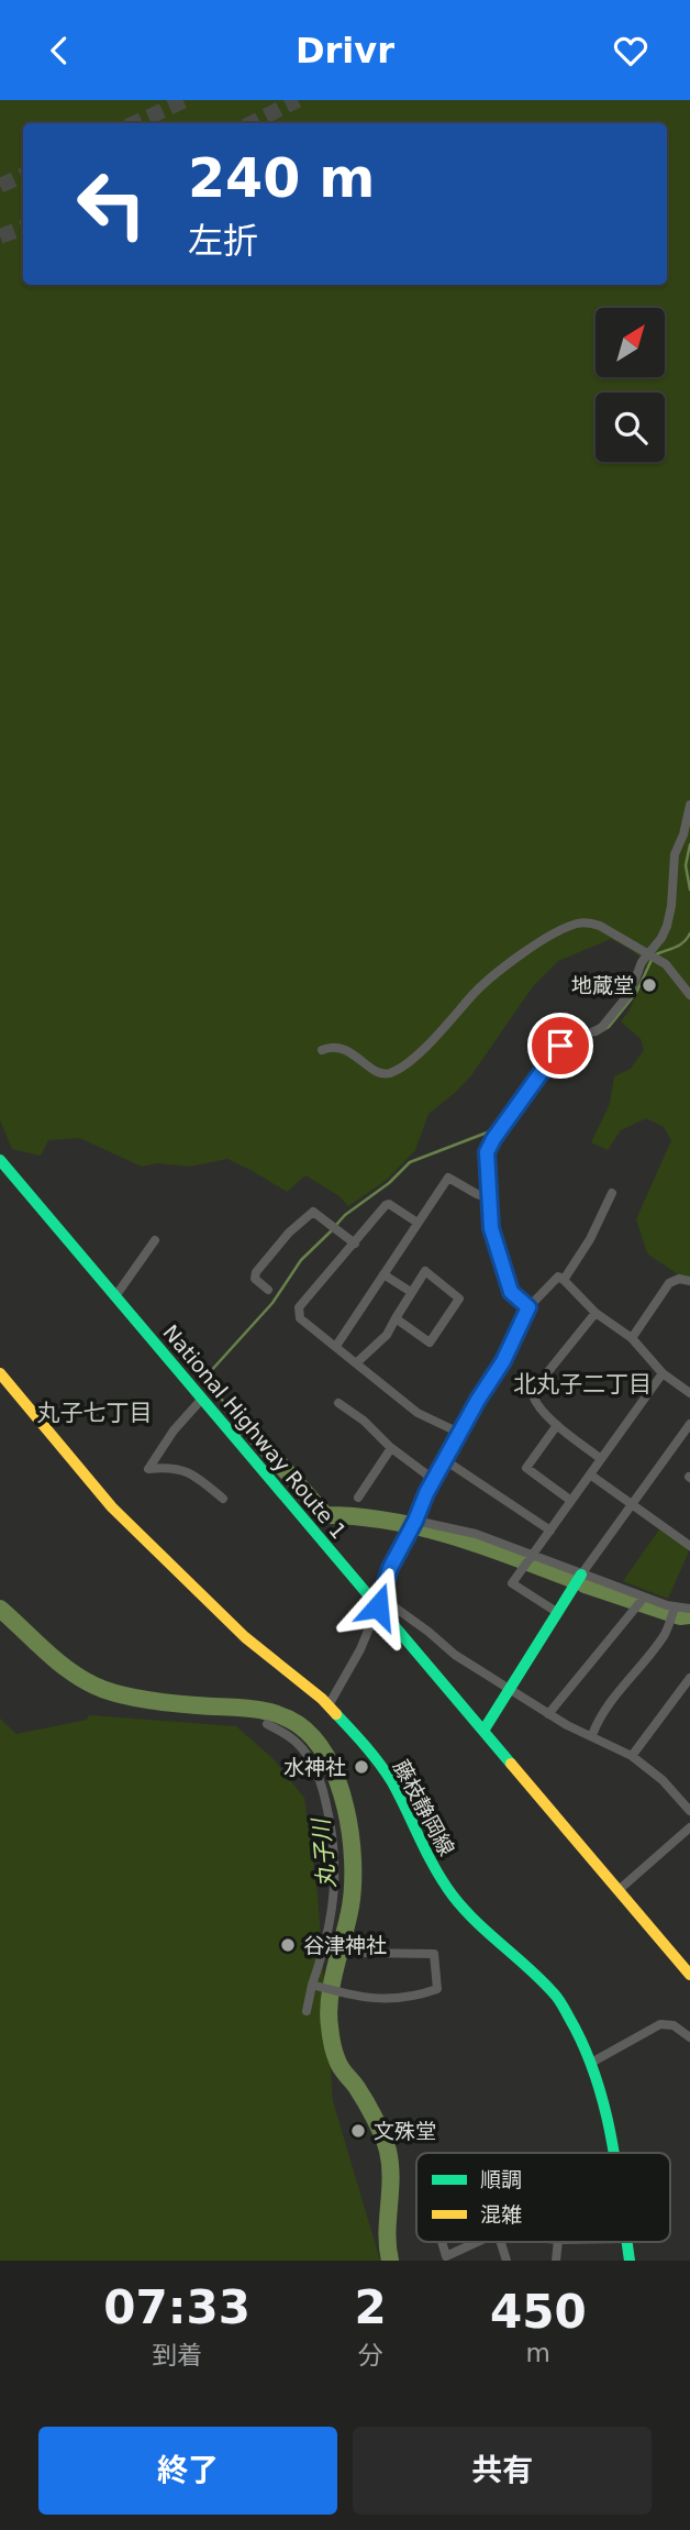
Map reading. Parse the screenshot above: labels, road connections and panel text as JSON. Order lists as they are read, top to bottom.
{
  "streets": {
    "main road": ["National Highway Route 1", "藤枝静岡線"]
  },
  "districts": ["北丸子二丁目", "丸子七丁目"],
  "water": ["丸子川"],
  "places": [
    "地蔵堂",
    "水神社",
    "谷津神社",
    "文殊堂"
  ],
  "legend": ["順調", "混雑"],
  "north": "top right",
  "page": {
    "header": "Drivr",
    "turn": ["240 m", "左折"],
    "eta": [
      "07:33",
      "到着",
      "2",
      "分",
      "450",
      "m"
    ],
    "buttons": ["終了", "共有"]
  }
}
